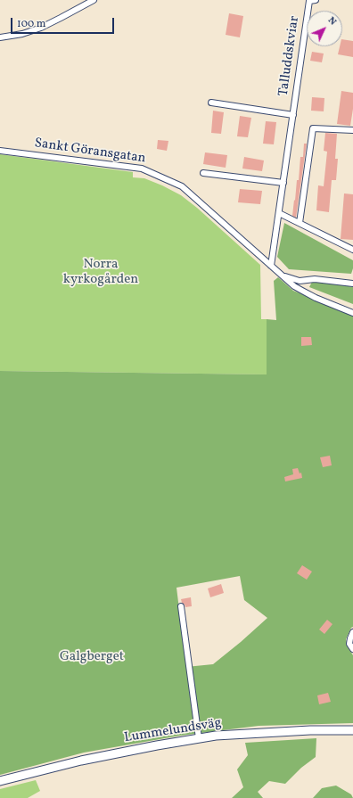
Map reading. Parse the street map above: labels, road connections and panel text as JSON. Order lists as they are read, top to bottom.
{
  "streets": {
    "main road": ["Lummelundsväg"],
    "street": ["Talluddskviar", "Sankt Göransgatan"]
  },
  "crossings": [
    ["Talluddskviar", "Sankt Göransgatan"]
  ],
  "parks": ["Norra kyrkogården", "Galgberget"],
  "scale_bar": "100 m",
  "north": "top right"
}
